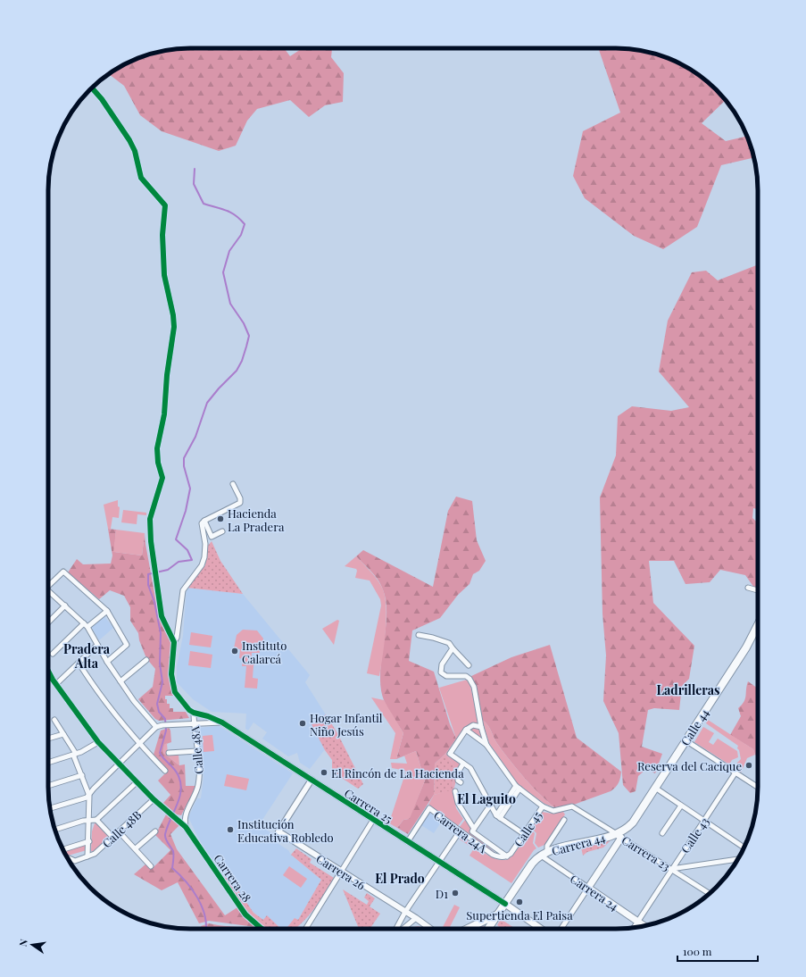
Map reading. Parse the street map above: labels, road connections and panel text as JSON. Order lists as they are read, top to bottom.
{
  "streets": {
    "highway": ["Calle 44", "Calle 45", "Carrera 44"],
    "main road": ["Carrera 25", "Carrera 24"],
    "street": [
      "Calle 48A",
      "Calle 48B",
      "Carrera 24A",
      "Calle 43",
      "Carrera 23",
      "Carrera 26",
      "Carrera 28"
    ]
  },
  "crossings": [
    ["Calle 44", "Carrera 44"],
    ["Calle 44", "Carrera 23"],
    ["Calle 44", "Carrera 24"],
    ["Calle 48A", "Carrera 28"],
    ["Carrera 25", "Calle 45"],
    ["Carrera 25", "Carrera 24A"],
    ["Carrera 25", "Carrera 26"],
    ["Calle 48B", "Carrera 28"],
    ["Calle 45", "Carrera 24A"],
    ["Calle 45", "Carrera 44"],
    ["Calle 45", "Carrera 23"],
    ["Calle 45", "Carrera 24"],
    ["Calle 43", "Carrera 23"],
    ["Calle 43", "Carrera 24"],
    ["Carrera 44", "Carrera 23"],
    ["Carrera 44", "Carrera 24"]
  ],
  "districts": [
    "Pradera Alta",
    "Ladrilleras",
    "El Laguito",
    "El Prado"
  ],
  "places": [
    "Hacienda La Pradera",
    "Instituto Calarcá",
    "Hogar Infantil Niño Jesús",
    "Reserva del Cacique",
    "El Rincón de La Hacienda",
    "Institución Educativa Robledo",
    "D1",
    "Supertienda El Paisa"
  ],
  "scale_bar": "100 m",
  "north": "left"
}
